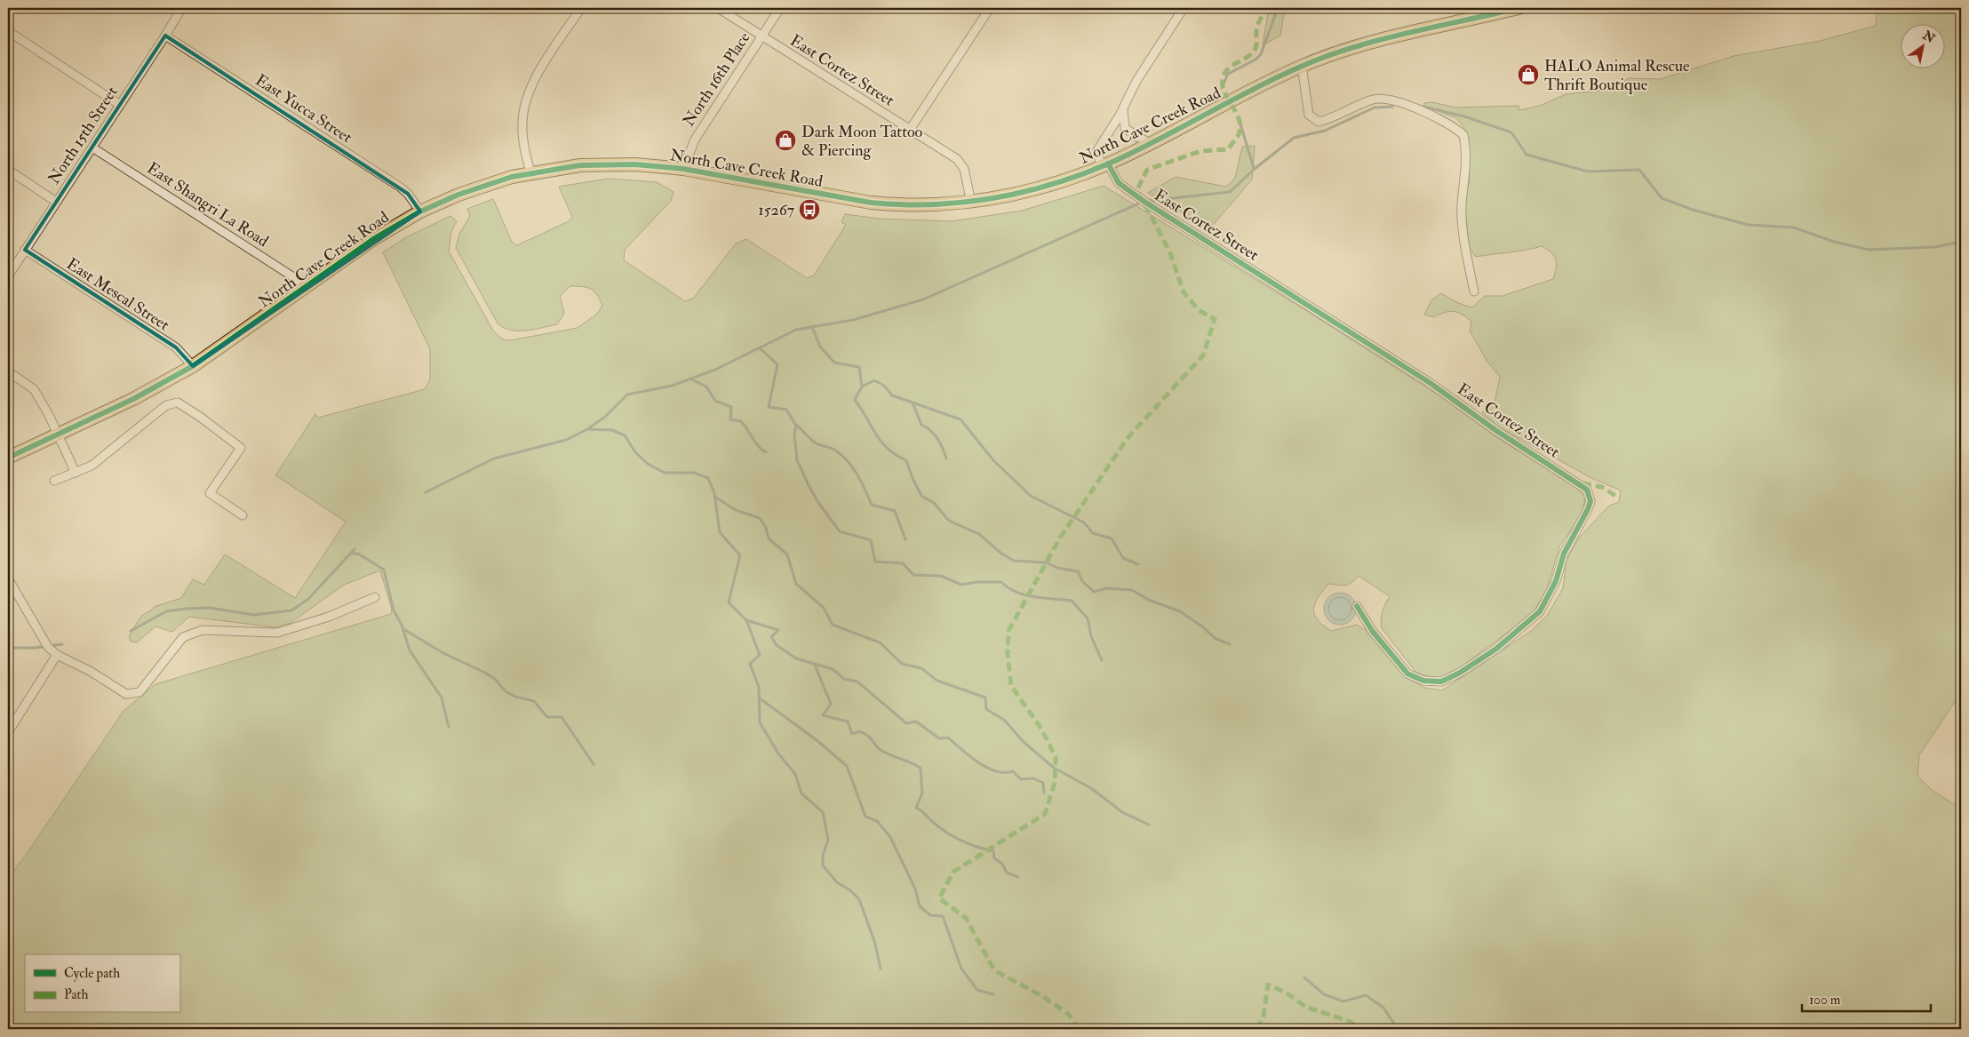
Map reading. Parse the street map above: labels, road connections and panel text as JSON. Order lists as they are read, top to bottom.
{
  "streets": {
    "main road": ["North Cave Creek Road"],
    "street": [
      "East Cortez Street",
      "North 16th Place",
      "East Yucca Street",
      "North 15th Street",
      "East Shangri La Road",
      "East Mescal Street"
    ]
  },
  "crossings": [
    ["East Cortez Street", "North 16th Place"],
    ["East Cortez Street", "North Cave Creek Road"],
    ["North 16th Place", "North Cave Creek Road"],
    ["East Yucca Street", "North Cave Creek Road"],
    ["East Yucca Street", "North 15th Street"],
    ["North Cave Creek Road", "East Shangri La Road"],
    ["North Cave Creek Road", "East Mescal Street"],
    ["North 15th Street", "East Shangri La Road"],
    ["North 15th Street", "East Mescal Street"]
  ],
  "places": {
    "shop": ["HALO Animal Rescue Thrift Boutique", "Dark Moon Tattoo & Piercing"],
    "bus stop": ["15267"]
  },
  "legend": ["Cycle path", "Path"],
  "scale_bar": "100 m",
  "north": "top right"
}
